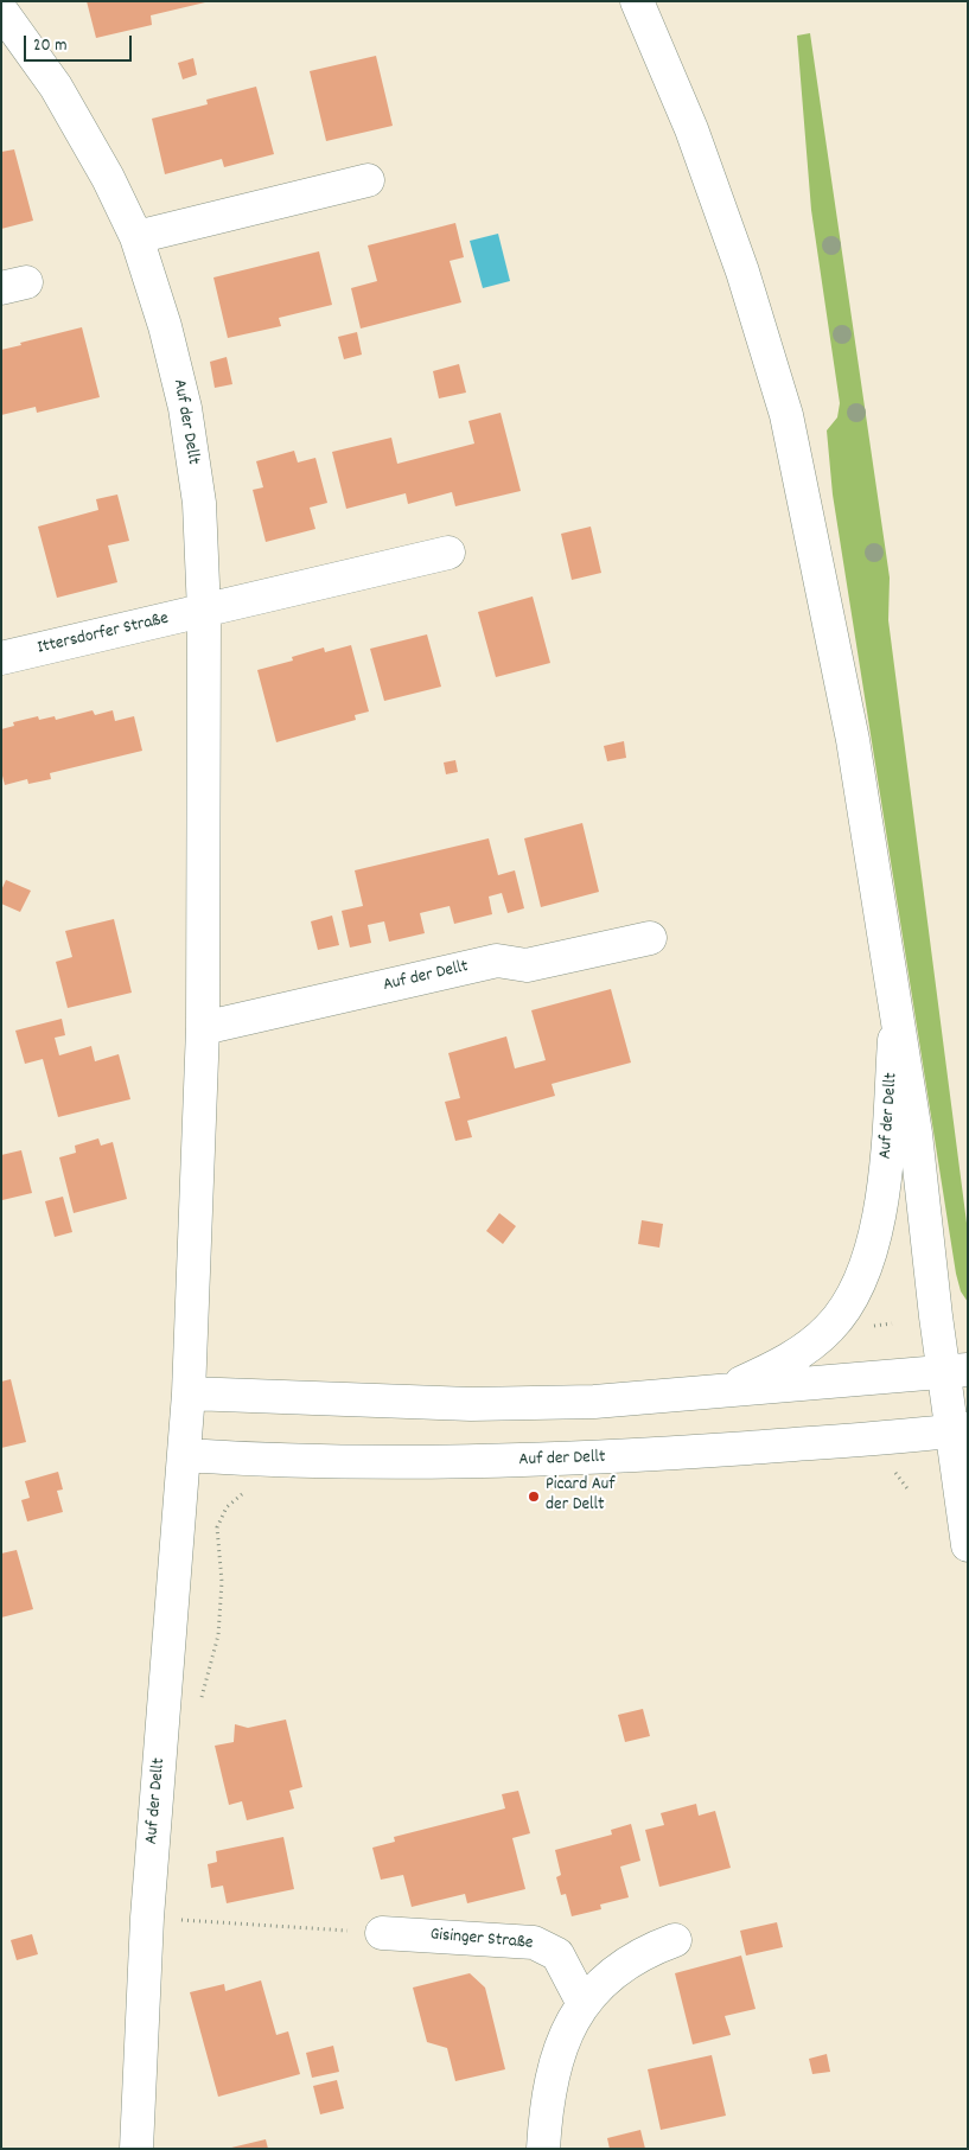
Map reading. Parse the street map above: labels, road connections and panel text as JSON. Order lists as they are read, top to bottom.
{
  "streets": {
    "street": ["Auf der Dellt", "Ittersdorfer Straße", "Gisinger Straße"]
  },
  "crossings": [
    ["Auf der Dellt", "Ittersdorfer Straße"]
  ],
  "places": ["Picard Auf der Dellt"],
  "scale_bar": "20 m"
}
